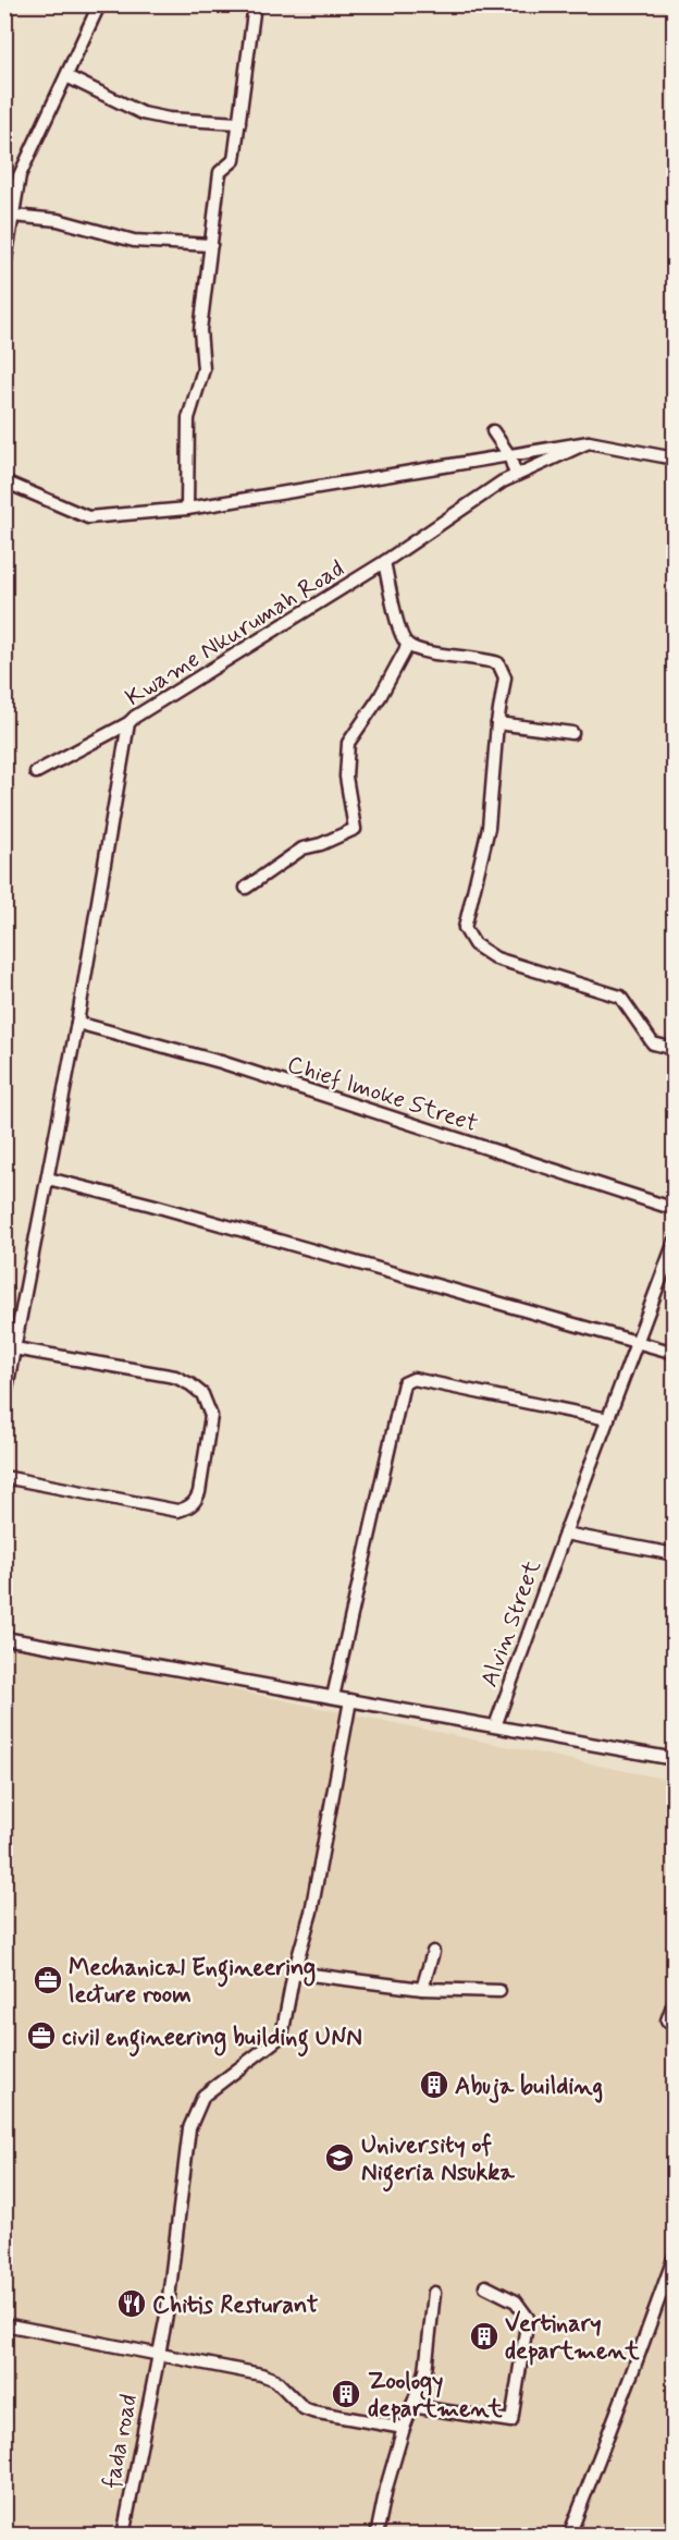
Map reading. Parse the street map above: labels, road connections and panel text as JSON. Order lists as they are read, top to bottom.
{
  "streets": {
    "street": [
      "Kwame Nkurumah Road",
      "Chief Imoke Street",
      "Alvin Street",
      "fada road"
    ]
  },
  "crossings": [
    ["Kwame Nkurumah Road", "Chief Imoke Street"]
  ],
  "places": {
    "office": ["Mechanical Engineering lecture room", "civil engineering building UNN"],
    "building": ["Abuja building", "Vertinary department", "Zoology department"],
    "school or university": ["University of Nigeria Nsukka"],
    "restaurant": ["Chitis Resturant"]
  }
}
